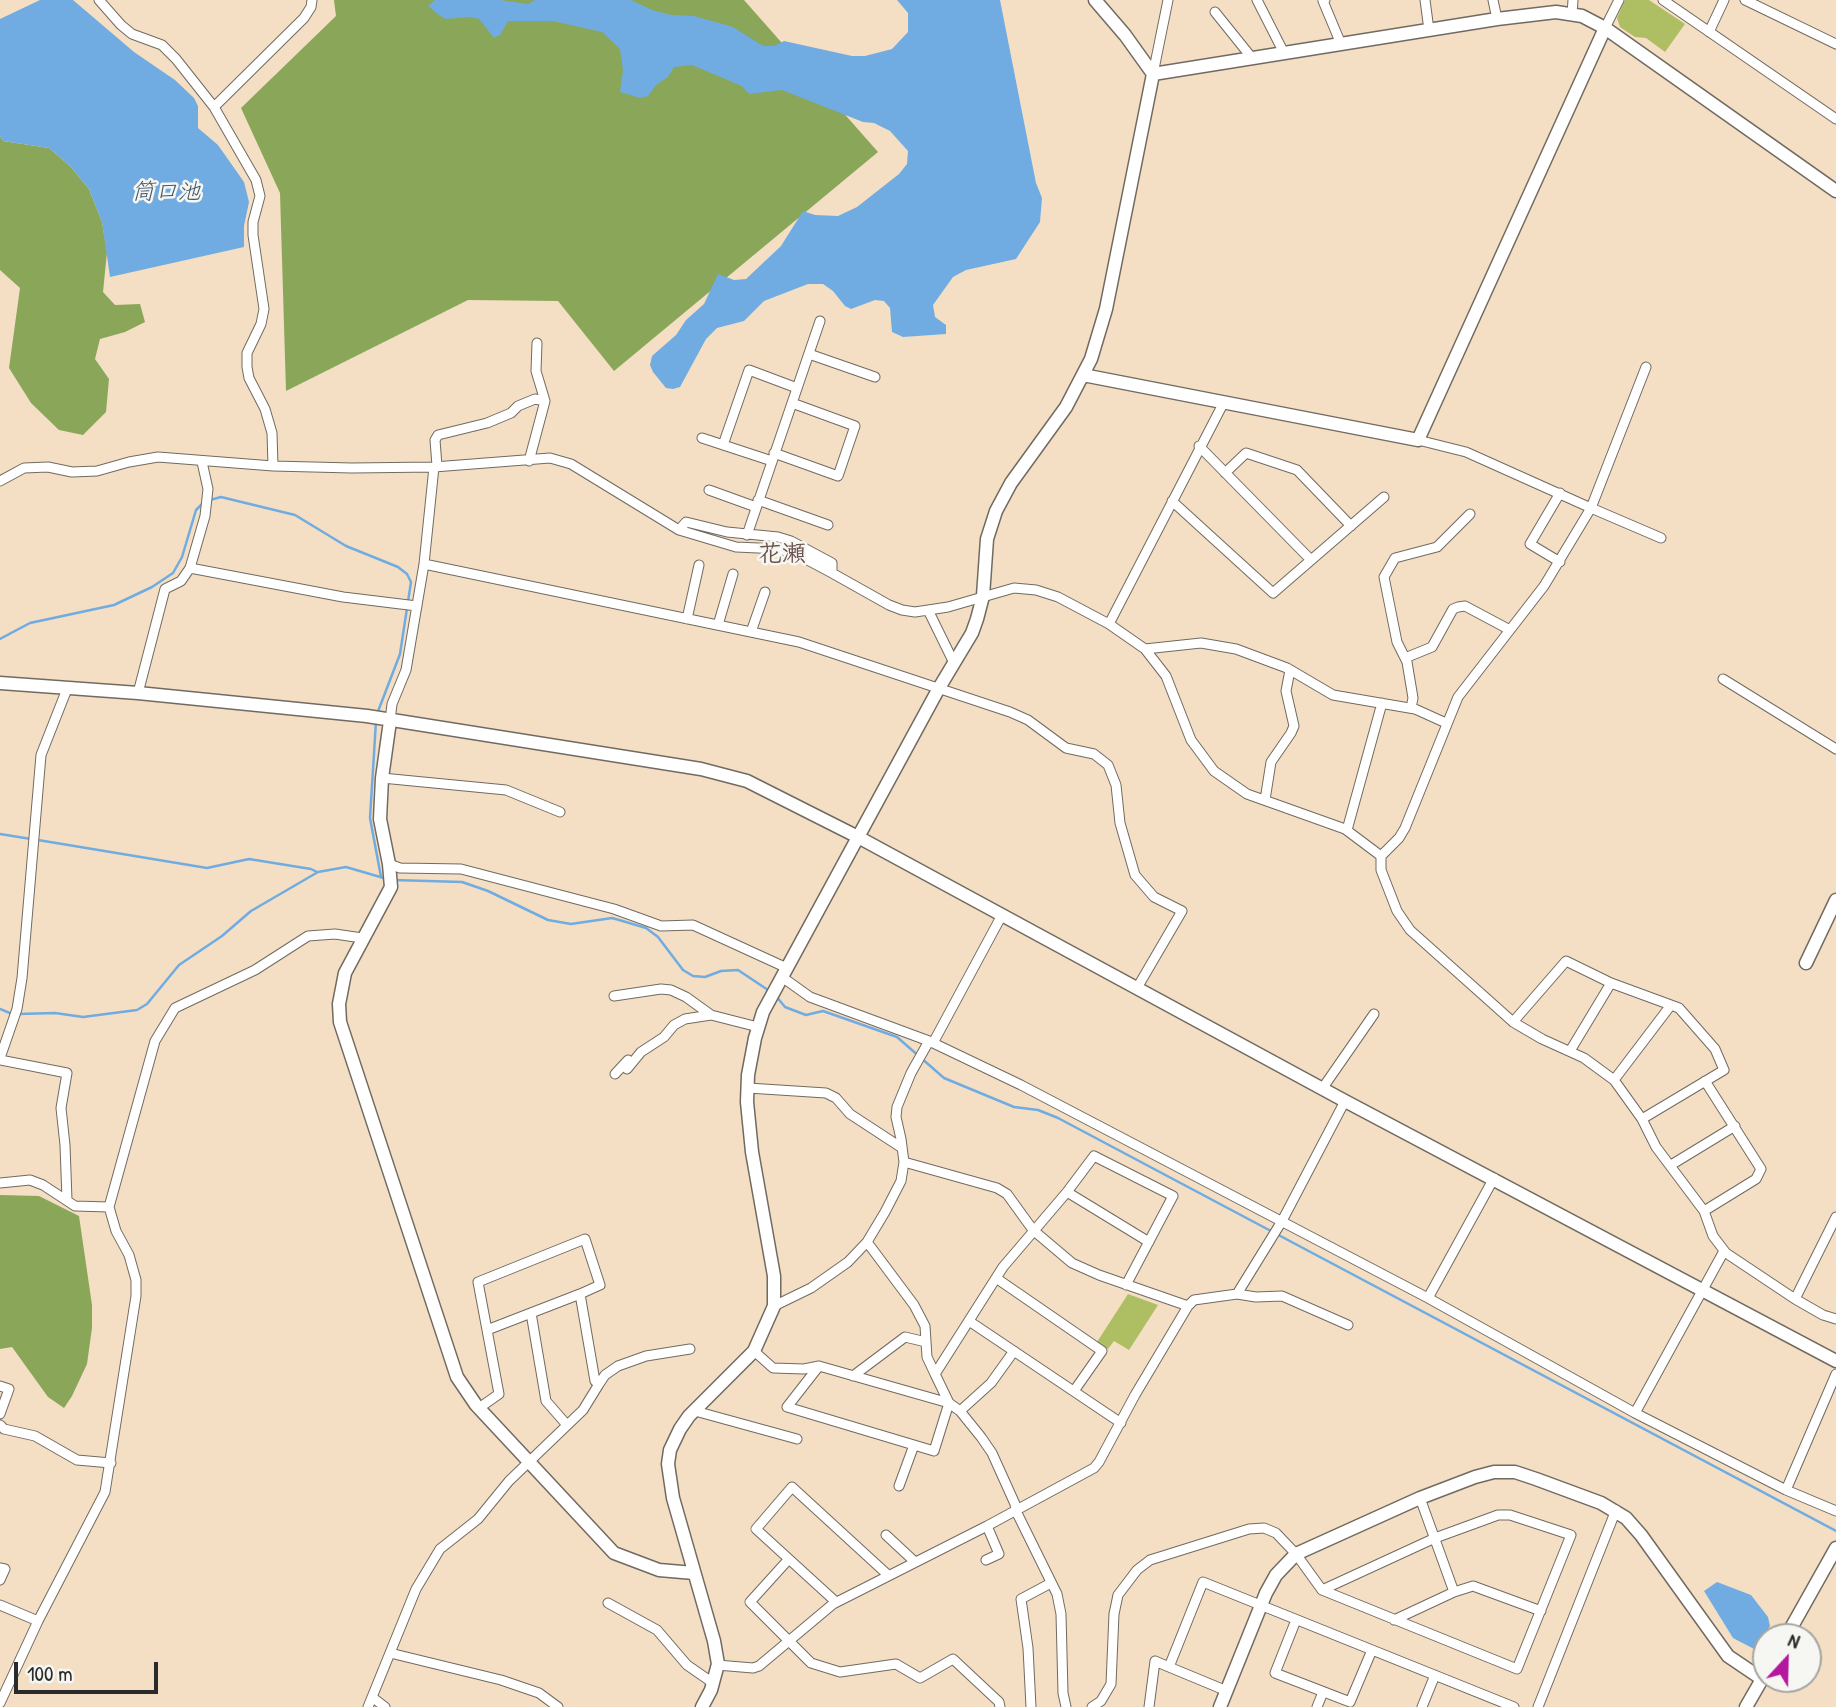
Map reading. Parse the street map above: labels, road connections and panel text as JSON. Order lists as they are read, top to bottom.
{
  "districts": ["花瀬"],
  "water": ["筒口池"],
  "scale_bar": "100 m",
  "north": "top"
}
